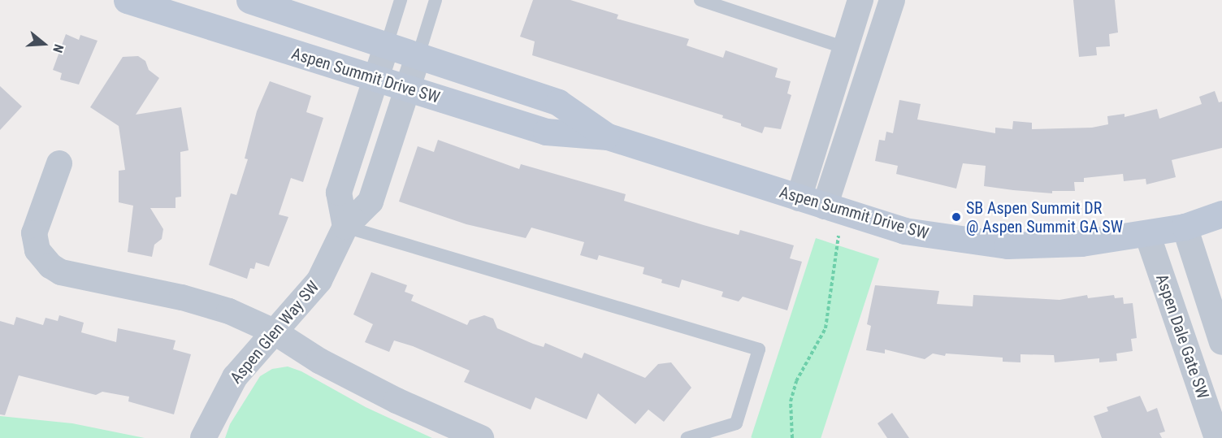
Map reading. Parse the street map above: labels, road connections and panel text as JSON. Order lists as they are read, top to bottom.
{
  "streets": {
    "street": ["Aspen Summit Drive SW", "Aspen Glen Way SW", "Aspen Dale Gate SW"]
  },
  "crossings": [
    ["Aspen Summit Drive SW", "Aspen Glen Way SW"],
    ["Aspen Summit Drive SW", "Aspen Dale Gate SW"]
  ],
  "places": ["SB Aspen Summit DR @ Aspen Summit GA SW"],
  "north": "right"
}
